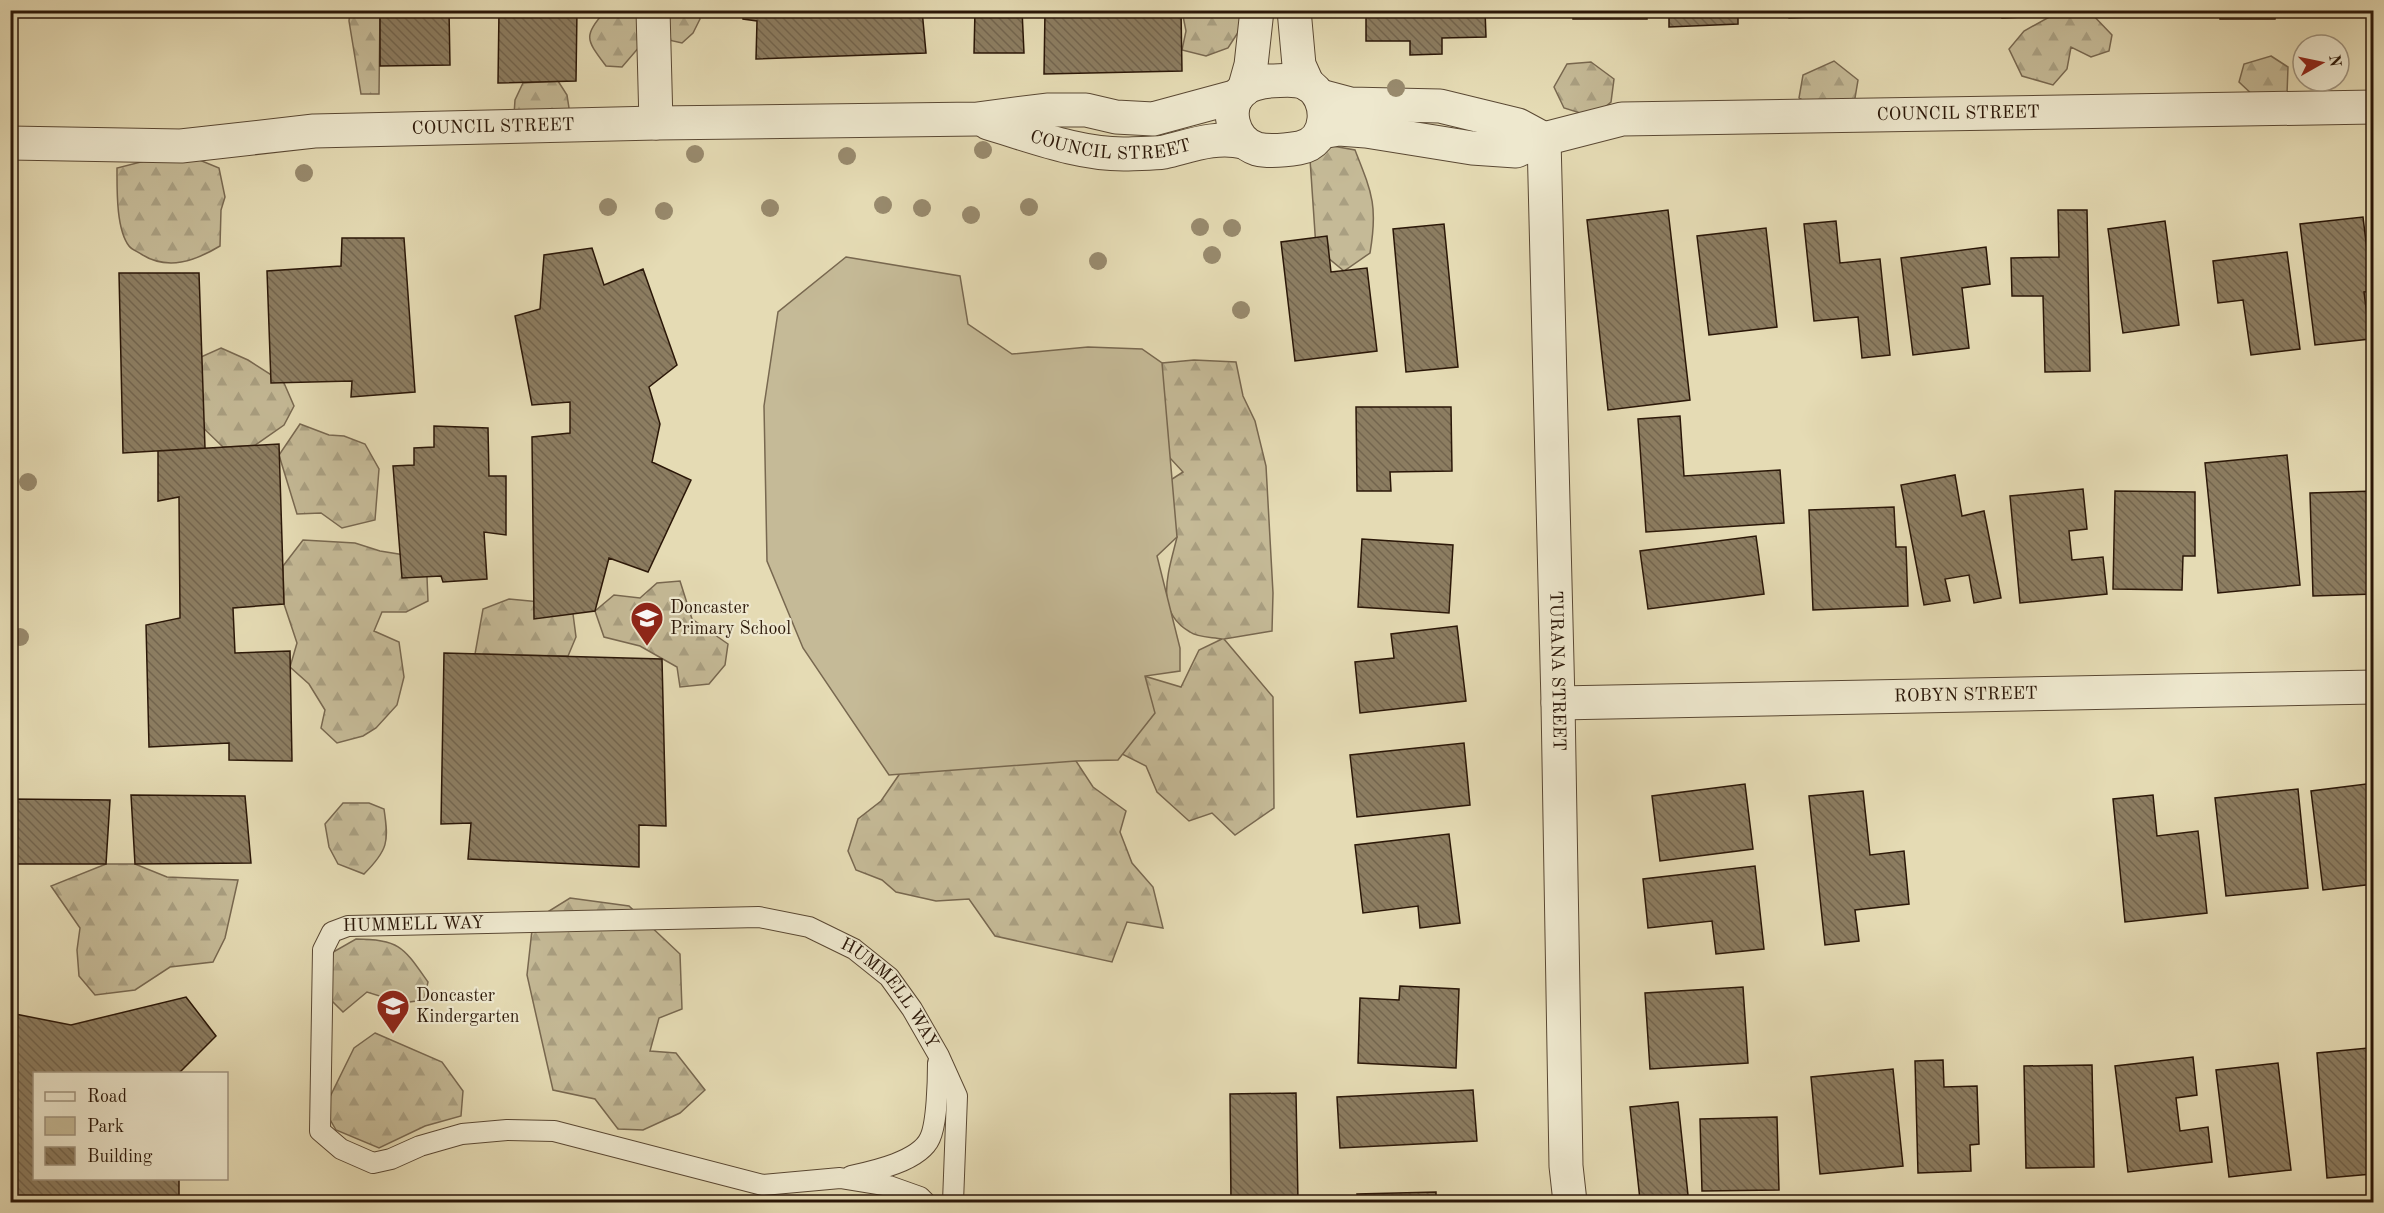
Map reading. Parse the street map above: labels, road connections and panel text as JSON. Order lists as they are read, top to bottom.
{
  "streets": {
    "street": ["COUNCIL STREET", "TURANA STREET", "ROBYN STREET"],
    "lane": ["HUMMELL WAY"]
  },
  "crossings": [
    ["COUNCIL STREET", "TURANA STREET"],
    ["TURANA STREET", "ROBYN STREET"]
  ],
  "places": {
    "school or university": ["Doncaster Primary School", "Doncaster Kindergarten"]
  },
  "legend": ["Road", "Park", "Building"],
  "north": "right"
}
